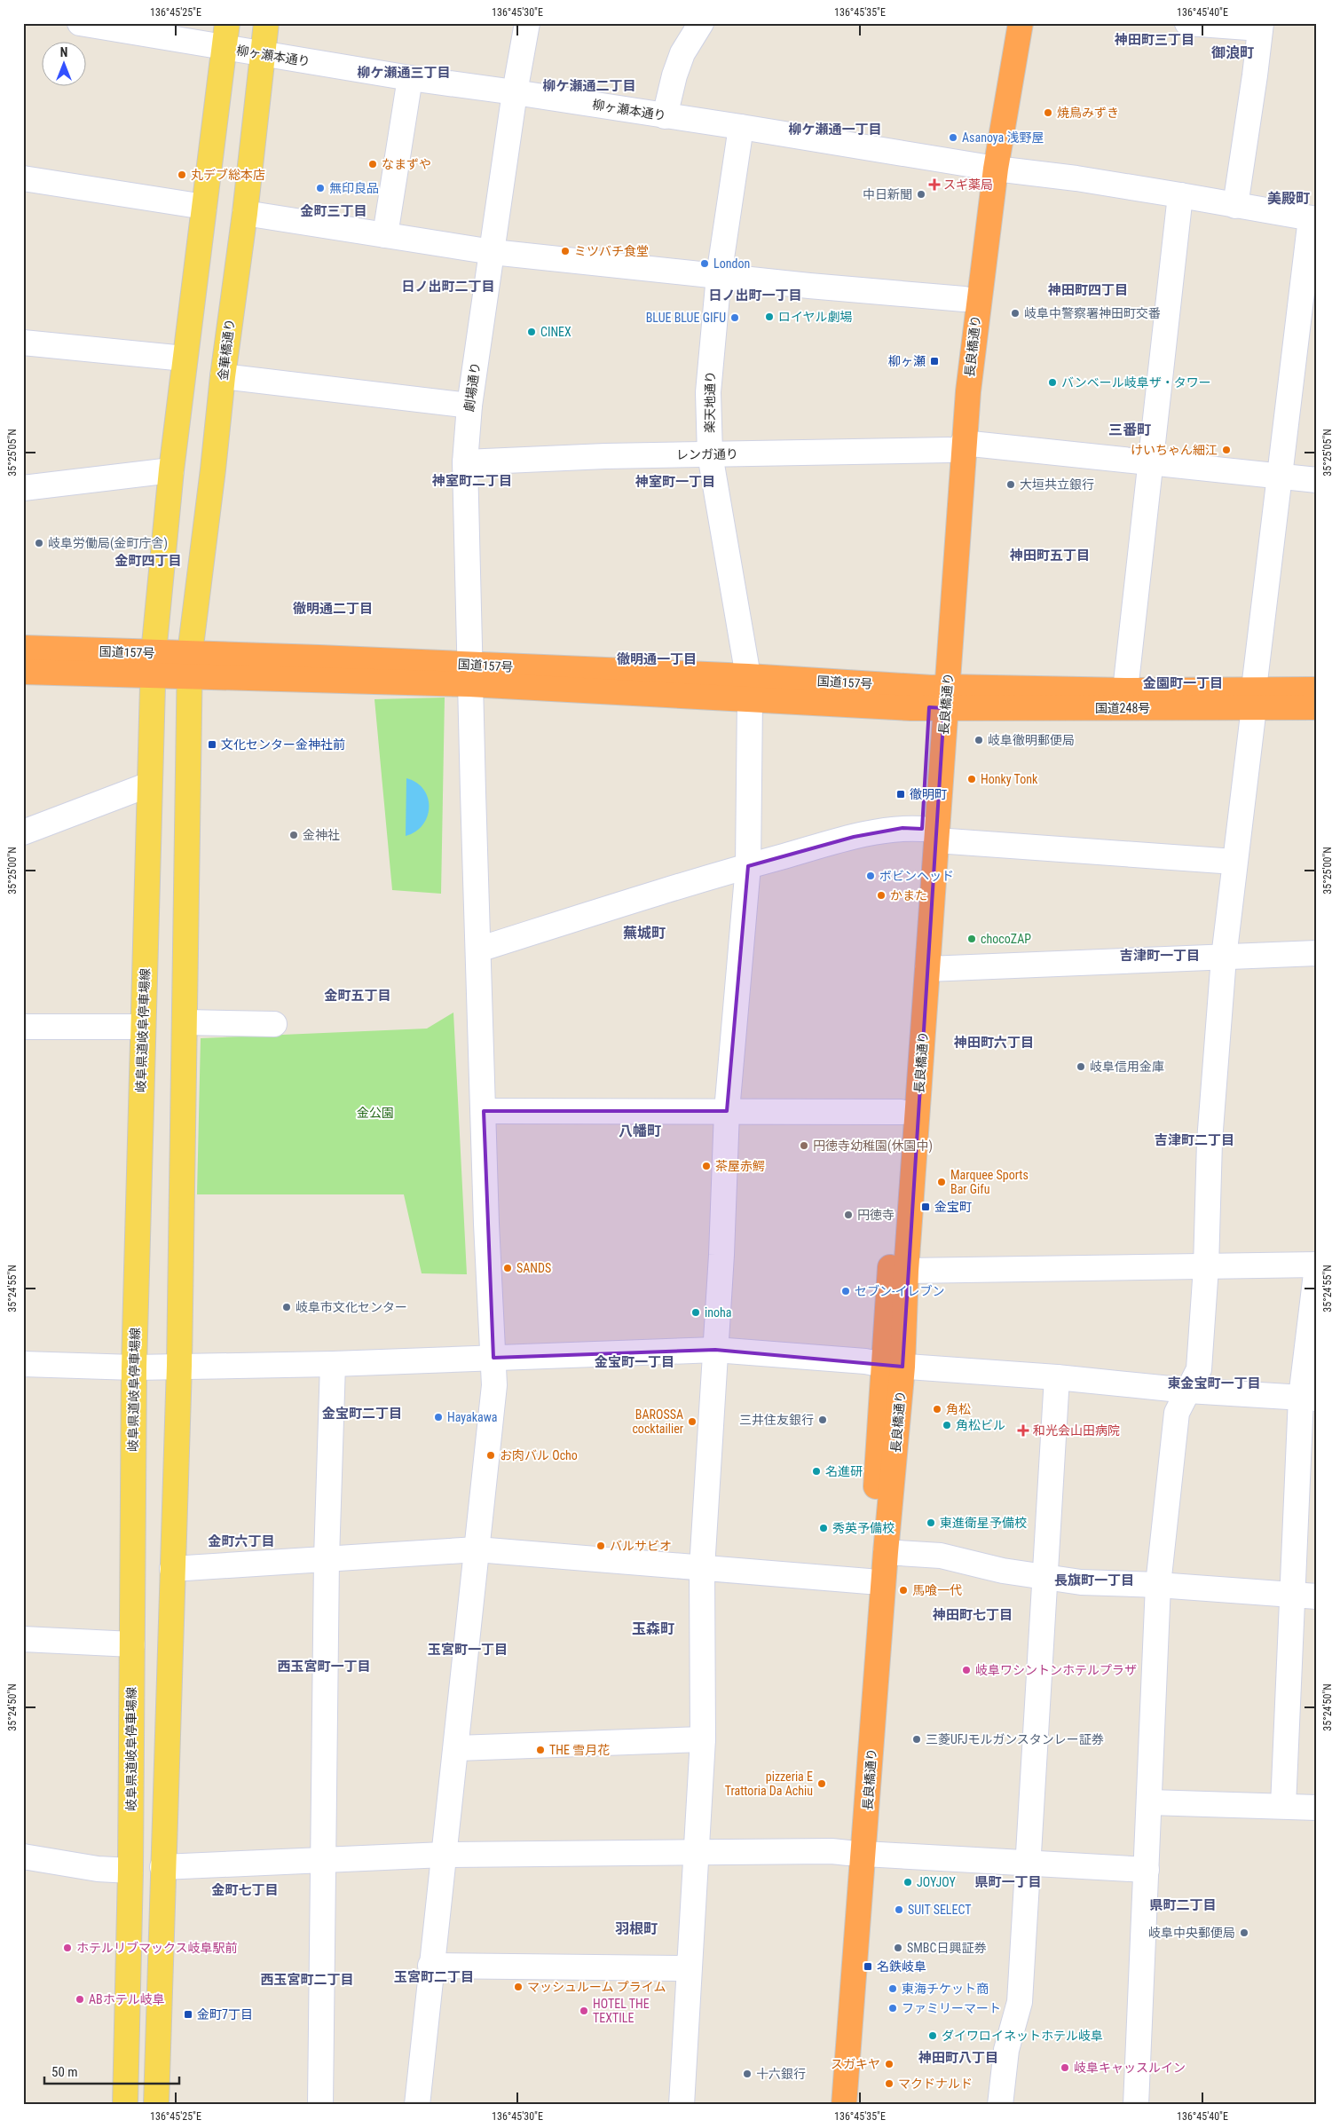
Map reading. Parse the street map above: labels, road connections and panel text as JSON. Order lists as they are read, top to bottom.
{
  "streets": {
    "highway": ["長良橋通り", "国道157号", "国道248号"],
    "main road": ["金華橋通り", "岐阜県道岐阜停車場線"],
    "street": [
      "柳ヶ瀬本通り",
      "劇場通り",
      "楽天地通り",
      "レンガ通り"
    ]
  },
  "crossings": [
    ["柳ヶ瀬本通り", "長良橋通り"],
    ["柳ヶ瀬本通り", "金華橋通り"],
    ["柳ヶ瀬本通り", "劇場通り"],
    ["柳ヶ瀬本通り", "楽天地通り"],
    ["長良橋通り", "レンガ通り"],
    ["長良橋通り", "国道157号"],
    ["長良橋通り", "国道248号"],
    ["金華橋通り", "国道157号"],
    ["劇場通り", "レンガ通り"],
    ["劇場通り", "国道157号"],
    ["楽天地通り", "レンガ通り"],
    ["楽天地通り", "国道157号"],
    ["国道157号", "国道248号"],
    ["国道157号", "岐阜県道岐阜停車場線"]
  ],
  "districts": [
    "神田町三丁目",
    "御浪町",
    "柳ケ瀬通三丁目",
    "柳ケ瀬通二丁目",
    "柳ケ瀬通一丁目",
    "美殿町",
    "金町三丁目",
    "日ノ出町二丁目",
    "神田町四丁目",
    "日ノ出町一丁目",
    "三番町",
    "神室町二丁目",
    "神室町一丁目",
    "神田町五丁目",
    "金町四丁目",
    "徹明通二丁目",
    "徹明通一丁目",
    "金園町一丁目",
    "蕪城町",
    "吉津町一丁目",
    "金町五丁目",
    "神田町六丁目",
    "八幡町",
    "吉津町二丁目",
    "金宝町一丁目",
    "東金宝町一丁目",
    "金宝町二丁目",
    "金町六丁目",
    "長旗町一丁目",
    "神田町七丁目",
    "玉森町",
    "玉宮町一丁目",
    "西玉宮町一丁目",
    "県町一丁目",
    "金町七丁目",
    "県町二丁目",
    "羽根町",
    "玉宮町二丁目",
    "西玉宮町二丁目",
    "神田町八丁目"
  ],
  "parks": ["金公園"],
  "places": {
    "other": [
      "焼鳥みずき",
      "Asanoya 浅野屋",
      "なまずや",
      "丸デブ総本店",
      "無印良品",
      "中日新聞",
      "ミツバチ食堂",
      "London",
      "岐阜中警察署神田町交番",
      "ロイヤル劇場",
      "BLUE BLUE GIFU",
      "CINEX",
      "バンベール岐阜ザ・タワー",
      "けいちゃん細江",
      "大垣共立銀行",
      "岐阜労働局(金町庁舎)",
      "岐阜徹明郵便局",
      "Honky Tonk",
      "金神社",
      "ボビンヘッド",
      "かまた",
      "chocoZAP",
      "岐阜信用金庫",
      "円徳寺幼稚園(休園中)",
      "茶屋赤鰐",
      "Marquee Sports Bar Gifu",
      "円徳寺",
      "SANDS",
      "セブン-イレブン",
      "岐阜市文化センター",
      "inoha",
      "角松",
      "Hayakawa",
      "三井住友銀行",
      "BAROSSA cocktailier",
      "角松ビル",
      "お肉バル Ocho",
      "名進研",
      "東進衛星予備校",
      "秀英予備校",
      "バルサビオ",
      "馬喰一代",
      "岐阜ワシントンホテルプラザ",
      "三菱UFJモルガンスタンレー証券",
      "THE 雪月花",
      "pizzeria E Trattoria Da Achiu",
      "JOYJOY",
      "SUIT SELECT",
      "岐阜中央郵便局",
      "ホテルリブマックス岐阜駅前",
      "SMBC日興証券",
      "マッシュルーム プライム",
      "東海チケット商",
      "ABホテル岐阜",
      "ファミリーマート",
      "HOTEL THE TEXTILE",
      "ダイワロイネットホテル岐阜",
      "スガキヤ",
      "岐阜キャッスルイン",
      "十六銀行",
      "マクドナルド"
    ],
    "health": ["スギ薬局", "和光会山田病院"],
    "transit": [
      "柳ヶ瀬",
      "文化センター金神社前",
      "徹明町",
      "金宝町",
      "名鉄岐阜",
      "金町7丁目"
    ]
  },
  "scale_bar": "50 m",
  "north": "top",
  "coordinates": [
    "136°45'25\"E",
    "136°45'30\"E",
    "136°45'35\"E",
    "136°45'40\"E",
    "35°25'05\"N",
    "35°25'00\"N",
    "35°24'55\"N",
    "35°24'50\"N"
  ]
}
